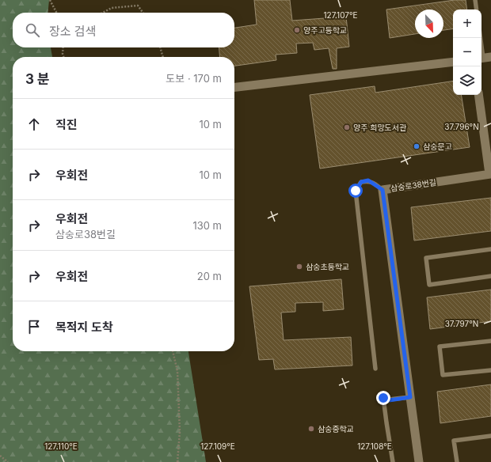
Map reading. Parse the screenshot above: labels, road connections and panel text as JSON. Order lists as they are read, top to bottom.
{
  "streets": {
    "street": ["삼숭로38번길"]
  },
  "places": [
    "양주고등학교",
    "양주 희망도서관",
    "삼숭문고",
    "삼숭초등학교",
    "삼숭중학교"
  ],
  "north": "bottom right",
  "page": {
    "map_buttons": ["+", "−"],
    "search": "장소 검색",
    "heading": ["3 분", "도보 · 170 m"],
    "list": [
      ["직진", "10 m"],
      ["우회전", "10 m"],
      ["우회전", "삼숭로38번길", "130 m"],
      ["우회전", "20 m"],
      "목적지 도착"
    ]
  },
  "coordinates": [
    "127.107°E",
    "37.796°N",
    "37.797°N",
    "127.110°E",
    "127.109°E",
    "127.108°E"
  ]
}
